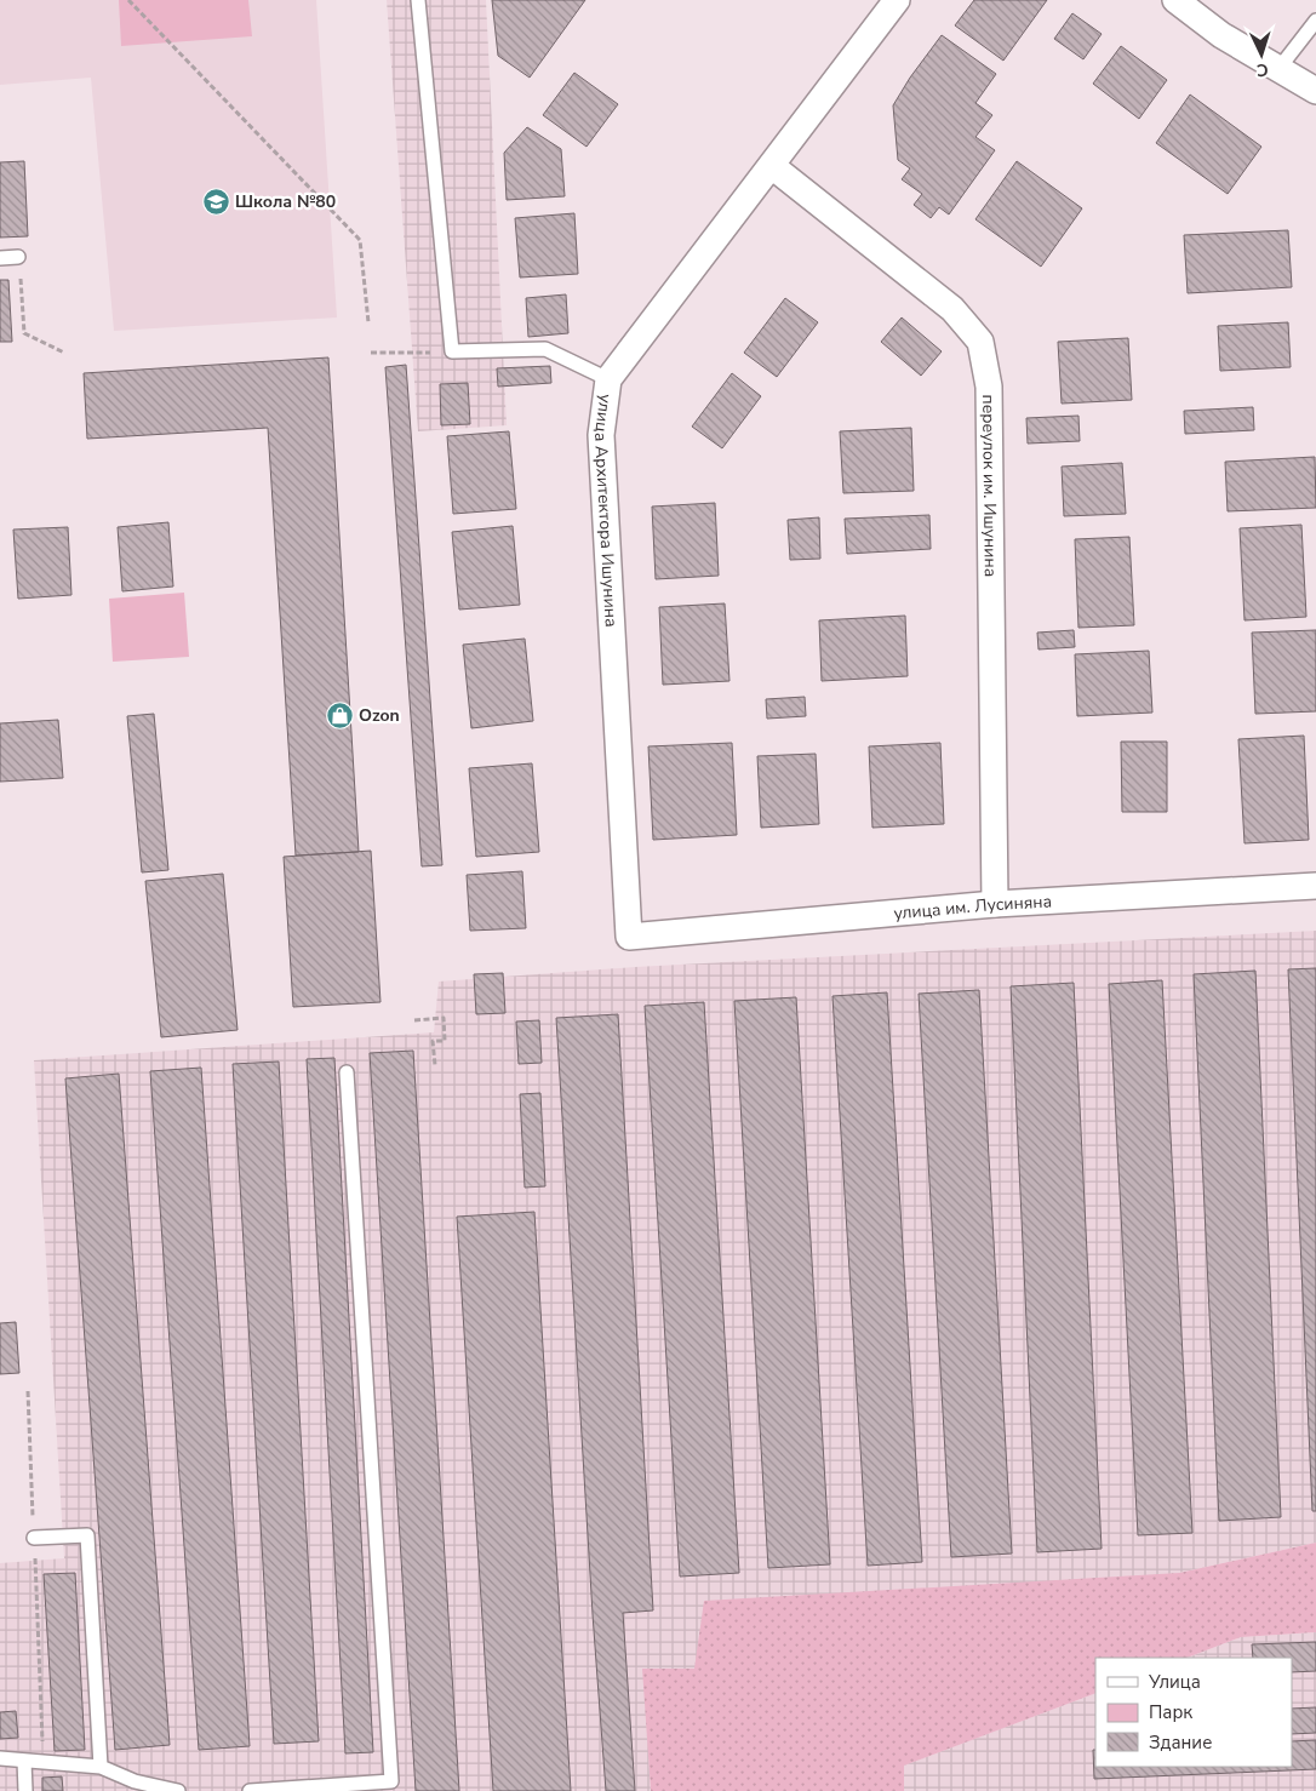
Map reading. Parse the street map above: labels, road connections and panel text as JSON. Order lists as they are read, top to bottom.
{
  "streets": {
    "street": ["переулок им. Ишунина", "улица Архитектора Ишунина", "улица им. Лусиняна"]
  },
  "crossings": [
    ["переулок им. Ишунина", "улица Архитектора Ишунина"],
    ["переулок им. Ишунина", "улица им. Лусиняна"],
    ["улица Архитектора Ишунина", "улица им. Лусиняна"]
  ],
  "places": {
    "school or university": ["Школа №80"],
    "shop": ["Ozon"]
  },
  "legend": ["Улица", "Парк", "Здание"],
  "north": "bottom"
}
